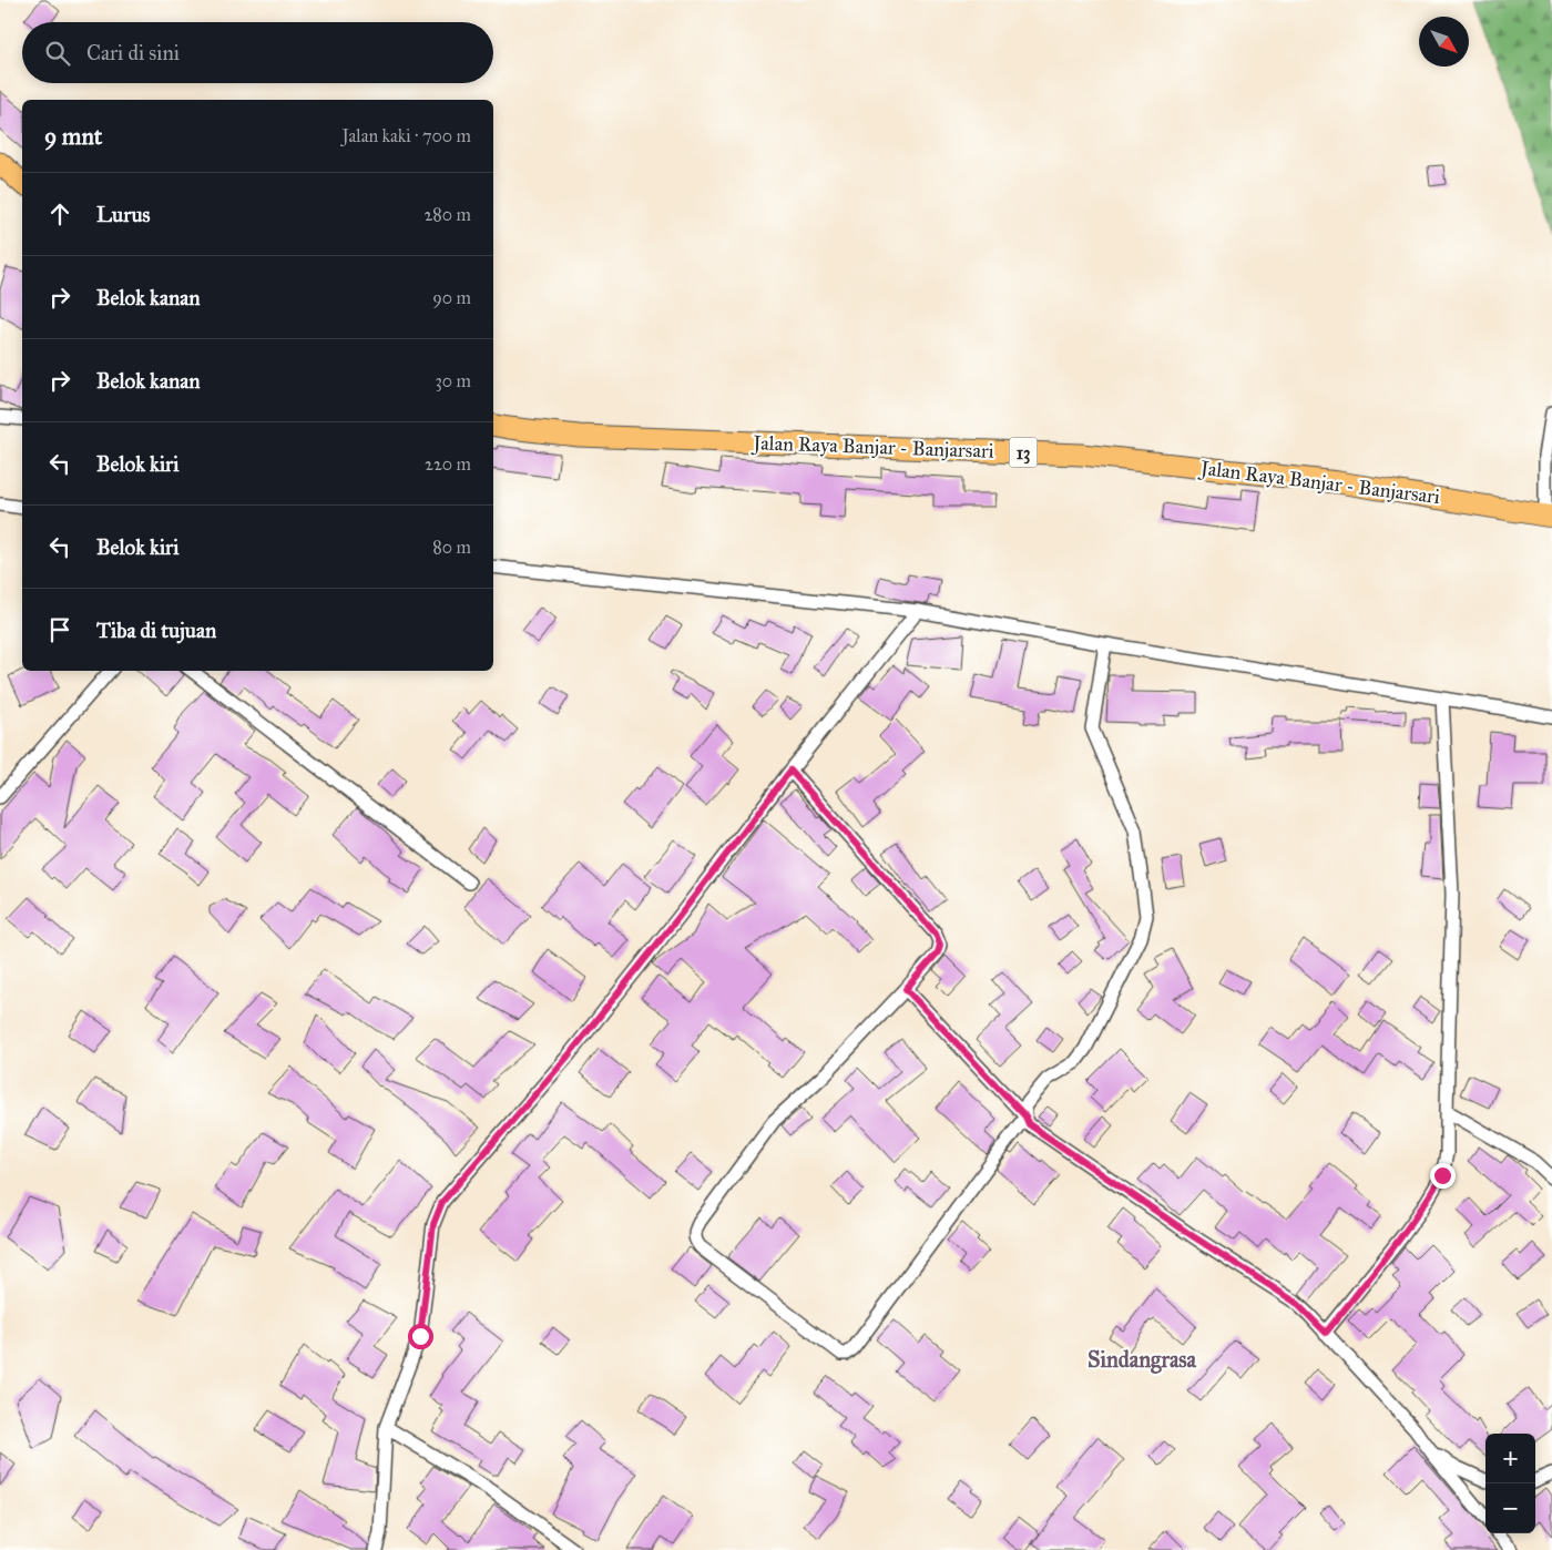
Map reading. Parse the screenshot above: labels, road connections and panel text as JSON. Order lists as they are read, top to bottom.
{
  "streets": {
    "highway": ["Jalan Raya Banjar - Banjarsari", "13"]
  },
  "districts": ["Sindangrasa"],
  "north": "bottom right",
  "page": {
    "search": "Cari di sini",
    "heading": ["9 mnt", "Jalan kaki · 700 m"],
    "list": [
      ["Lurus", "280 m"],
      ["Belok kanan", "90 m"],
      ["Belok kanan", "30 m"],
      ["Belok kiri", "220 m"],
      ["Belok kiri", "80 m"],
      "Tiba di tujuan"
    ],
    "map_buttons": ["+", "−"]
  }
}
